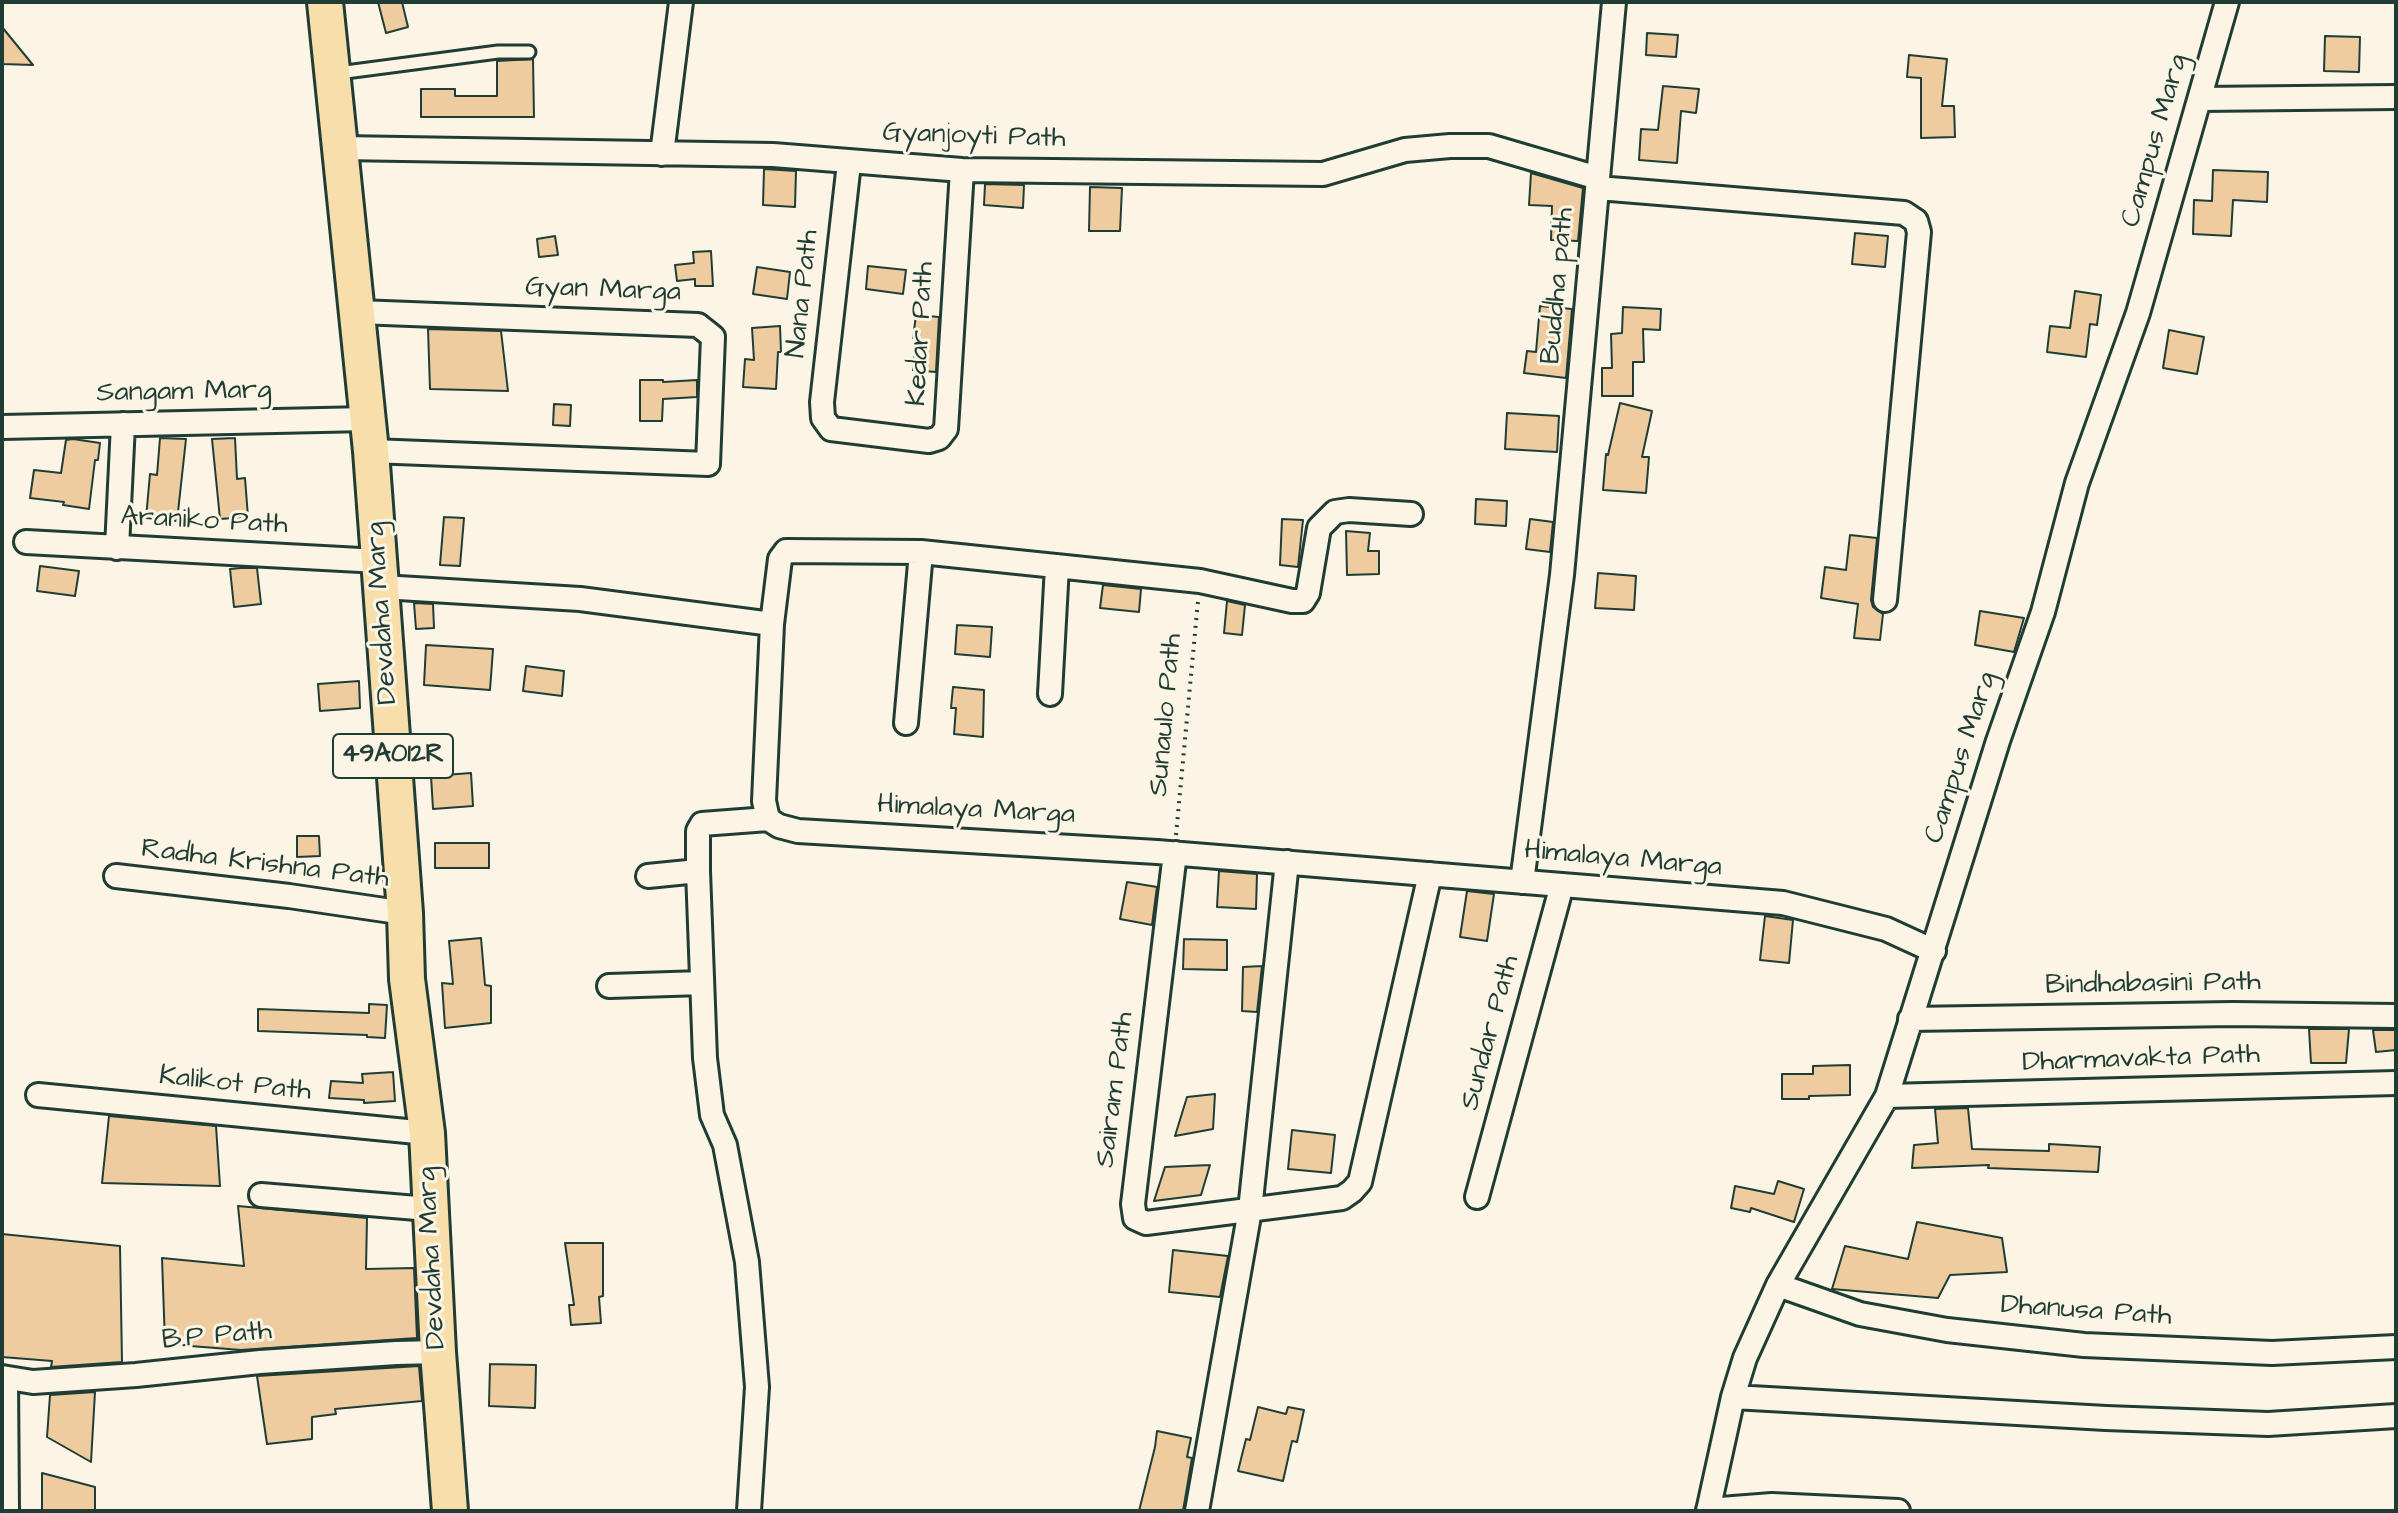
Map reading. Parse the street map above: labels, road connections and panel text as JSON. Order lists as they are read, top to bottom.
{
  "streets": {
    "main road": ["Devdaha Marg", "49A012R"],
    "street": [
      "Gyanjoyti Path",
      "Campus Marg",
      "Buddha path",
      "Gyan Marga",
      "Nana Path",
      "Kedar Path",
      "Sangam Marg",
      "Araniko Path",
      "Himalaya Marga",
      "Radha Krishna Path",
      "Bindhabasini Path",
      "Sundar Path",
      "Dharmavakta Path",
      "Kalikot Path",
      "Sairam Path",
      "Dhanusa Path",
      "B.P Path"
    ],
    "path": ["Sunaulo Path"]
  },
  "crossings": [
    ["Gyanjoyti Path", "Buddha path"],
    ["Gyanjoyti Path", "Nana Path"],
    ["Gyanjoyti Path", "Kedar Path"],
    ["Gyanjoyti Path", "Devdaha Marg"],
    ["Campus Marg", "Himalaya Marga"],
    ["Campus Marg", "Bindhabasini Path"],
    ["Campus Marg", "Dharmavakta Path"],
    ["Campus Marg", "Dhanusa Path"],
    ["Buddha path", "Himalaya Marga"],
    ["Gyan Marga", "Sangam Marg"],
    ["Gyan Marga", "Devdaha Marg"],
    ["Nana Path", "Kedar Path"],
    ["Sangam Marg", "Devdaha Marg"],
    ["Araniko Path", "Devdaha Marg"],
    ["Devdaha Marg", "Radha Krishna Path"],
    ["Devdaha Marg", "Kalikot Path"],
    ["Devdaha Marg", "B.P Path"],
    ["Sunaulo Path", "Himalaya Marga"],
    ["Sunaulo Path", "Sairam Path"],
    ["Himalaya Marga", "Sundar Path"],
    ["Himalaya Marga", "Sairam Path"]
  ]
}
